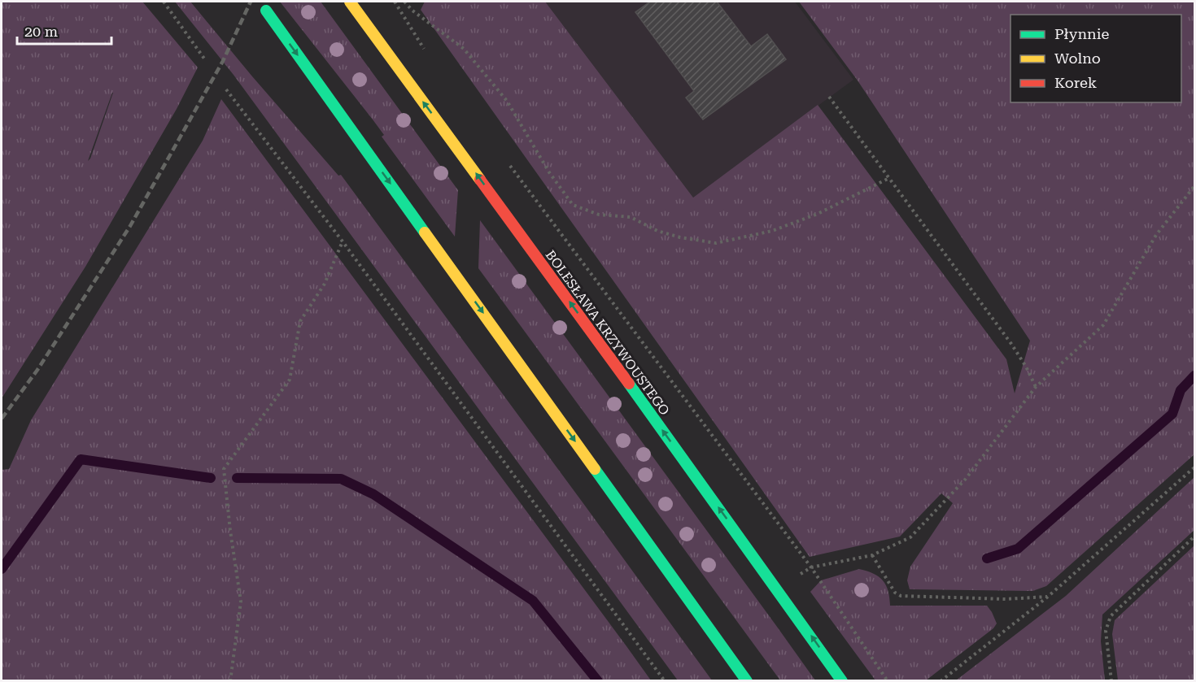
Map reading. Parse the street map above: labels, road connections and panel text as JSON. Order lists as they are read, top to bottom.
{
  "streets": {
    "main road": ["BOLESŁAWA KRZYWOUSTEGO"]
  },
  "legend": ["Płynnie", "Wolno", "Korek"],
  "scale_bar": "20 m"
}
